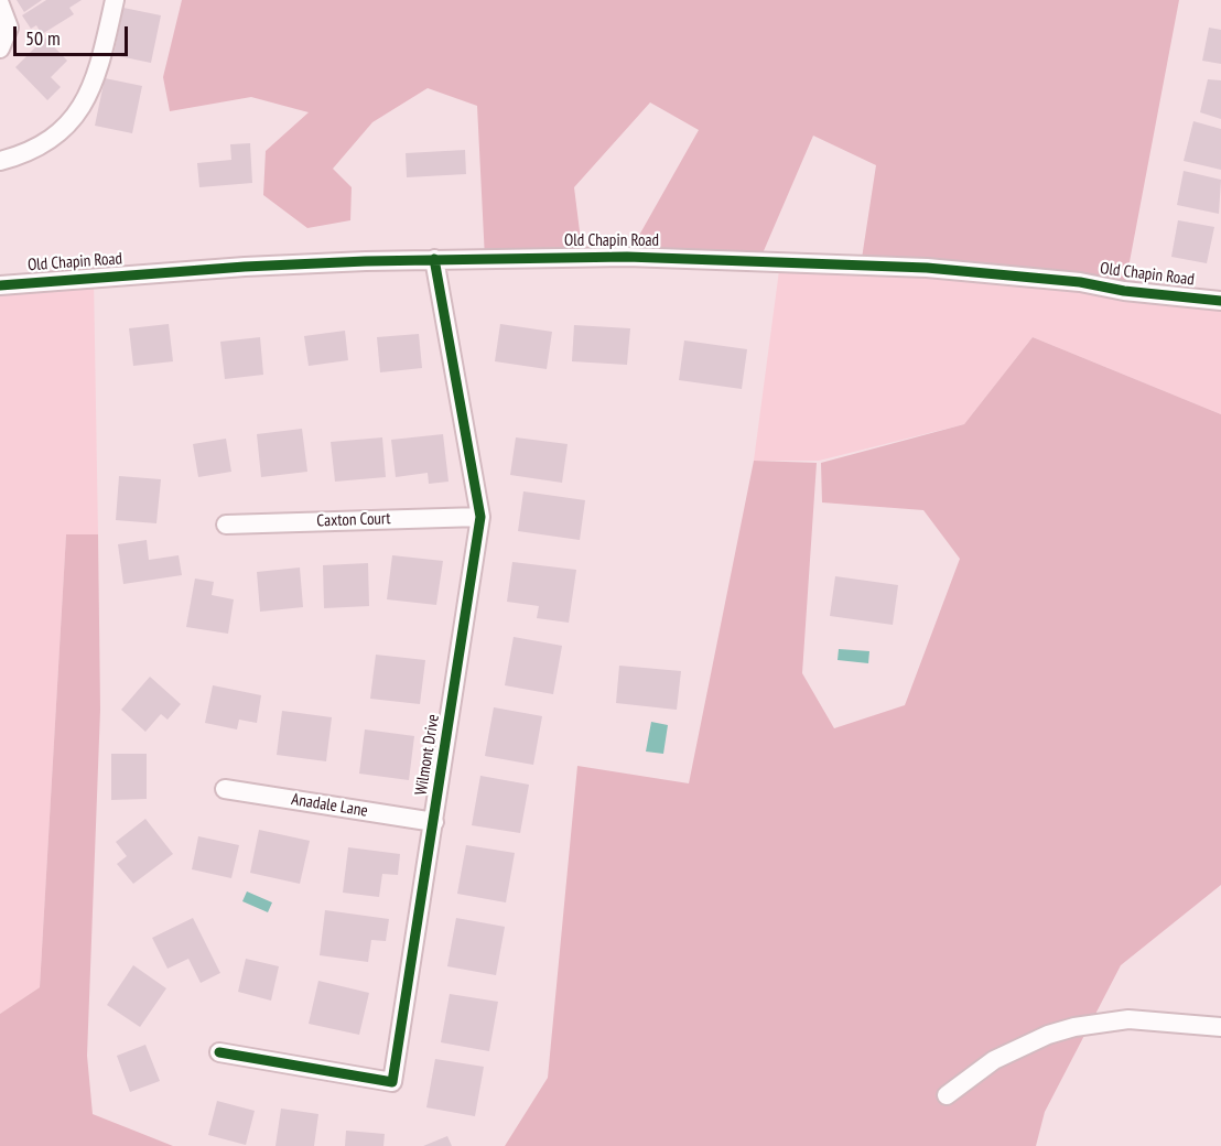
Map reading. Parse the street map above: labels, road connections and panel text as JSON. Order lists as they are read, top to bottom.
{
  "streets": {
    "street": [
      "Old Chapin Road",
      "Caxton Court",
      "Wilmont Drive",
      "Anadale Lane"
    ]
  },
  "crossings": [
    ["Old Chapin Road", "Wilmont Drive"],
    ["Caxton Court", "Wilmont Drive"],
    ["Wilmont Drive", "Anadale Lane"]
  ],
  "scale_bar": "50 m"
}
